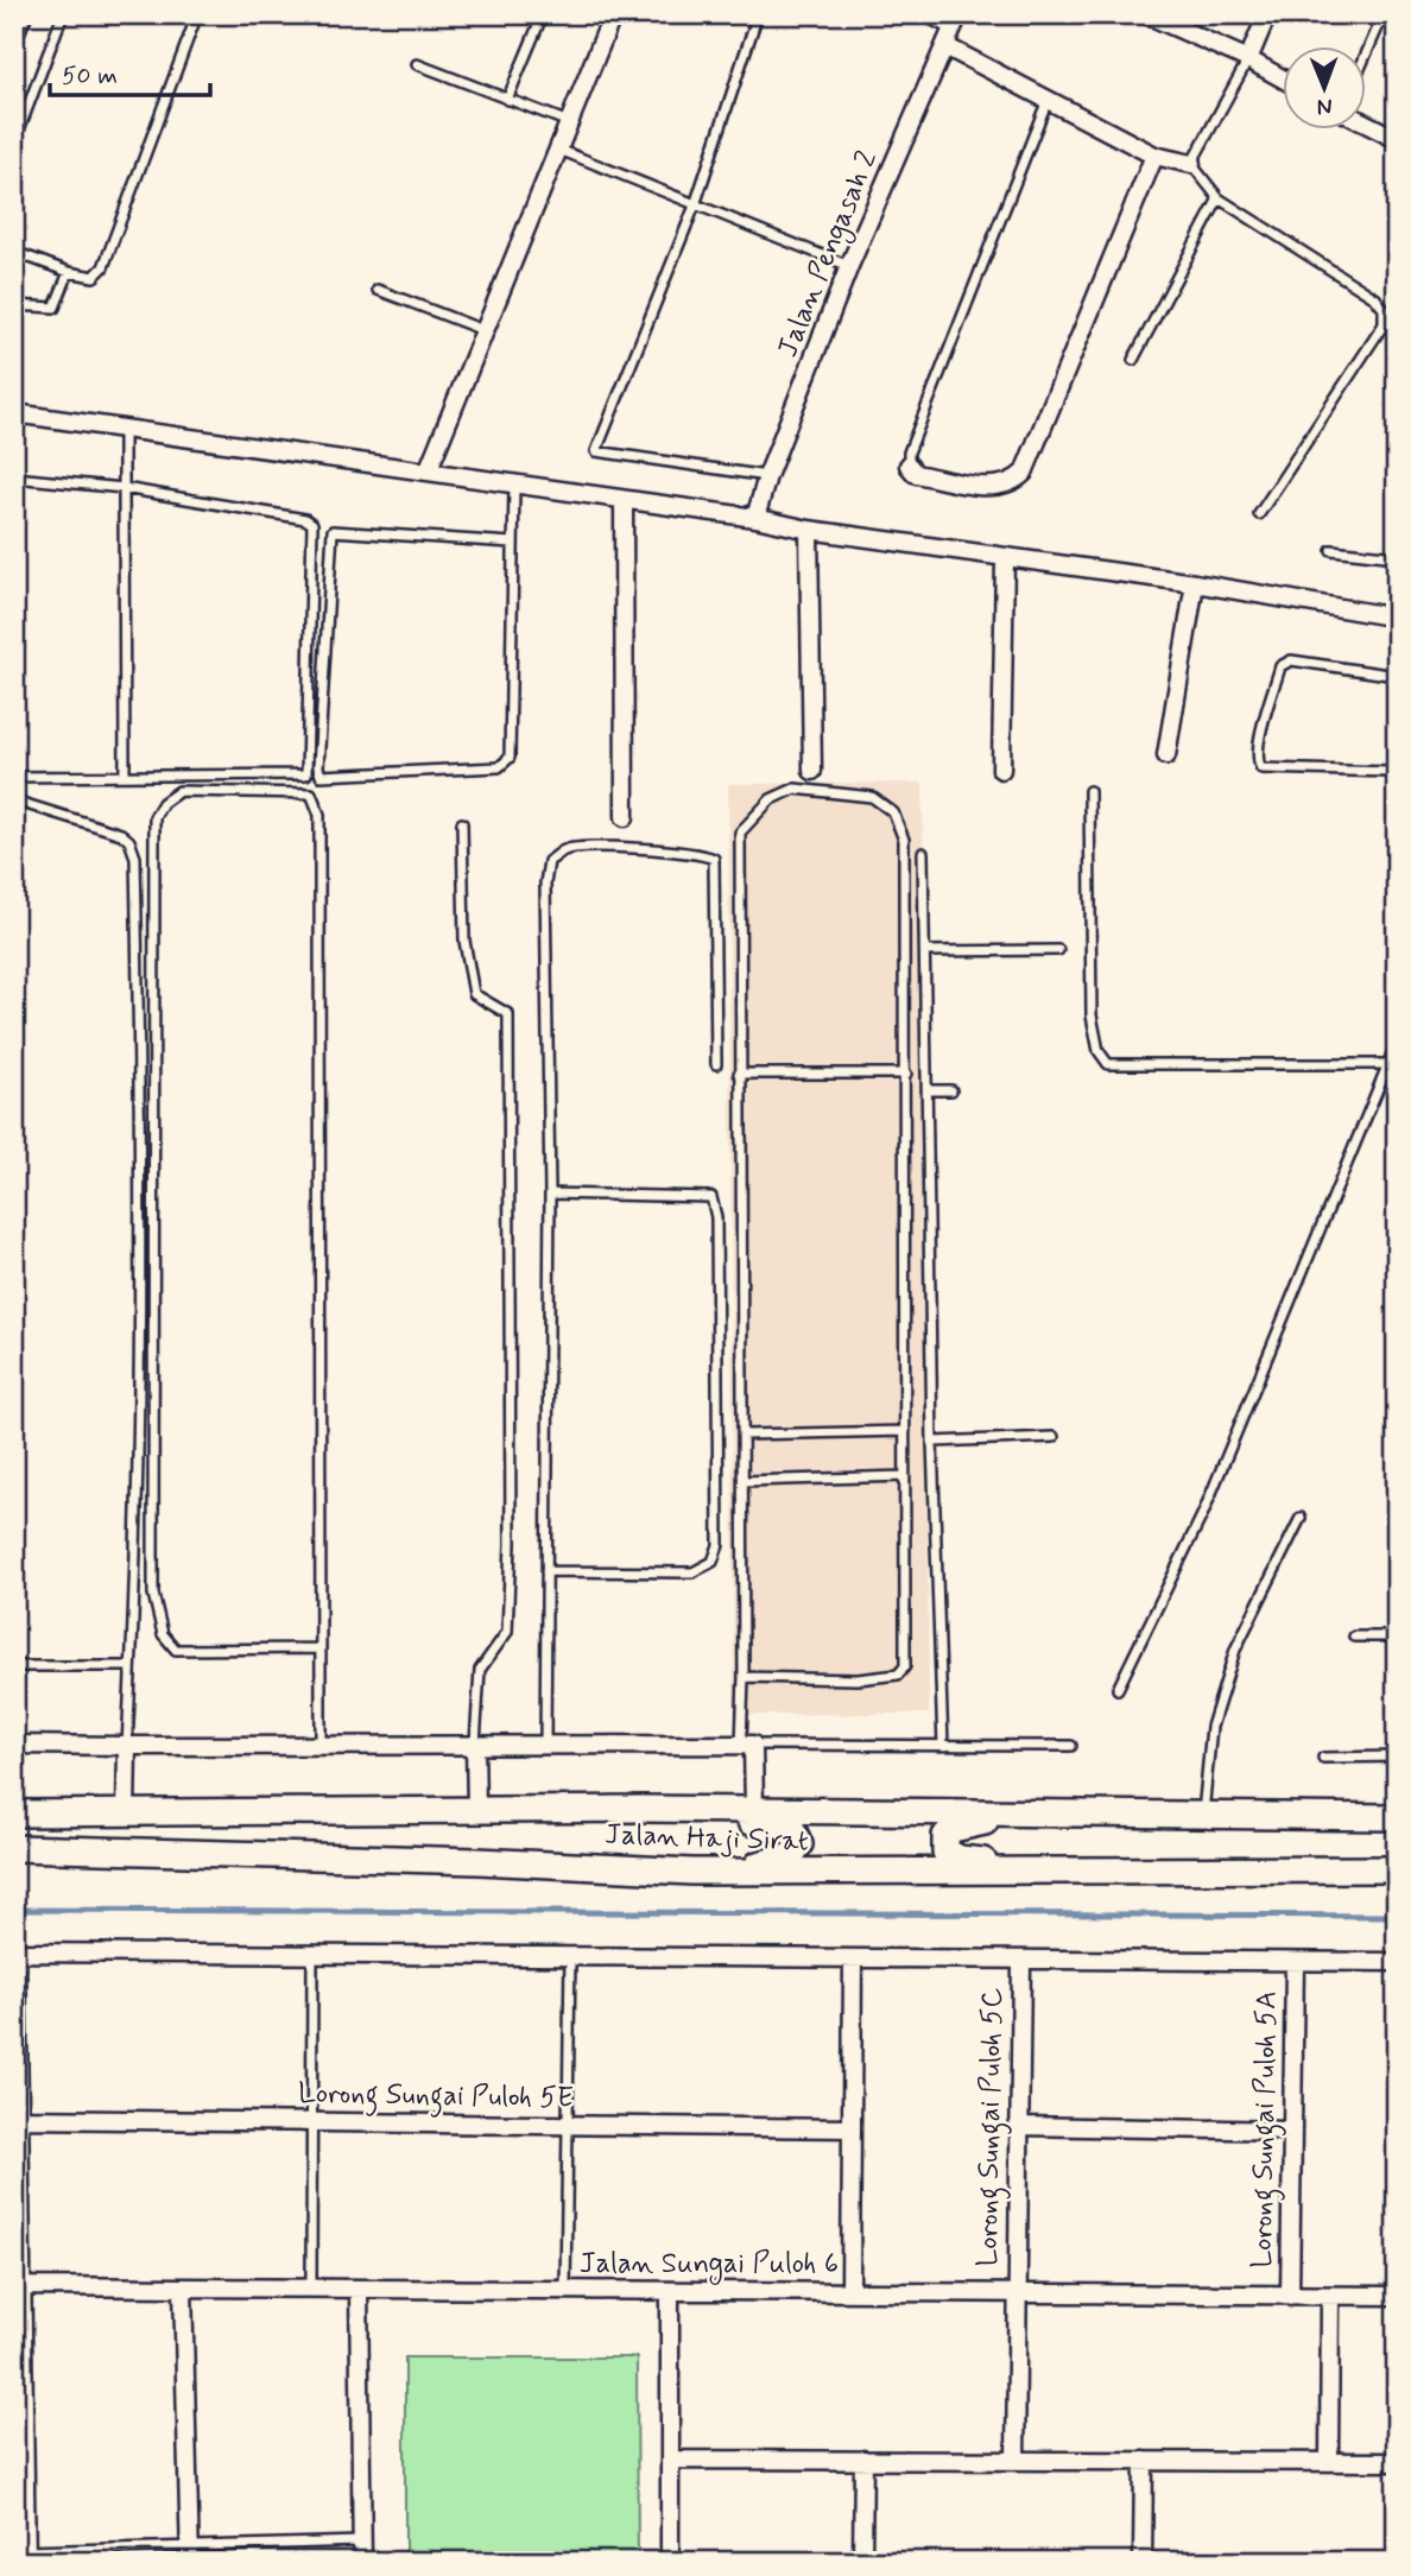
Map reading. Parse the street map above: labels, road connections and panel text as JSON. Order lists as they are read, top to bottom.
{
  "streets": {
    "main road": ["Jalan Haji Sirat"],
    "street": [
      "Jalan Pengasah 2",
      "Lorong Sungai Puloh 5E",
      "Lorong Sungai Puloh 5C",
      "Lorong Sungai Puloh 5A",
      "Jalan Sungai Puloh 6"
    ]
  },
  "crossings": [
    ["Lorong Sungai Puloh 5C", "Jalan Sungai Puloh 6"],
    ["Lorong Sungai Puloh 5A", "Jalan Sungai Puloh 6"]
  ],
  "scale_bar": "50 m",
  "north": "bottom"
}
